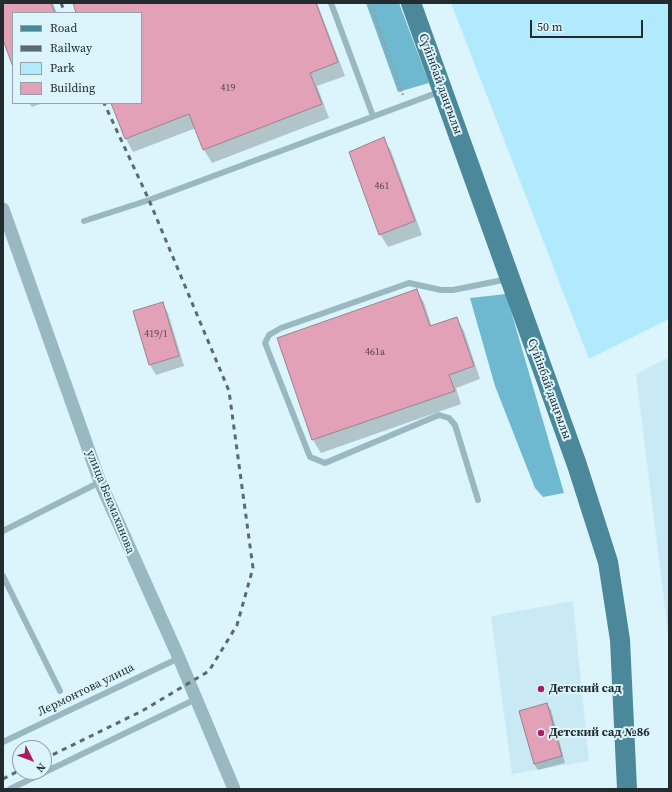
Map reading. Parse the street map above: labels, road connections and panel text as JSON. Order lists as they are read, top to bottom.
{
  "streets": {
    "main road": ["Сүйінбай даңғылы"],
    "street": ["улица Бекмаханова"],
    "lane": ["Лермонтова улица"]
  },
  "crossings": [
    ["улица Бекмаханова", "Лермонтова улица"]
  ],
  "places": ["Детский сад", "Детский сад №86"],
  "house_numbers": [
    "419",
    "461",
    "419/1",
    "461а"
  ],
  "legend": [
    "Road",
    "Railway",
    "Park",
    "Building"
  ],
  "scale_bar": "50 m",
  "north": "bottom right"
}
